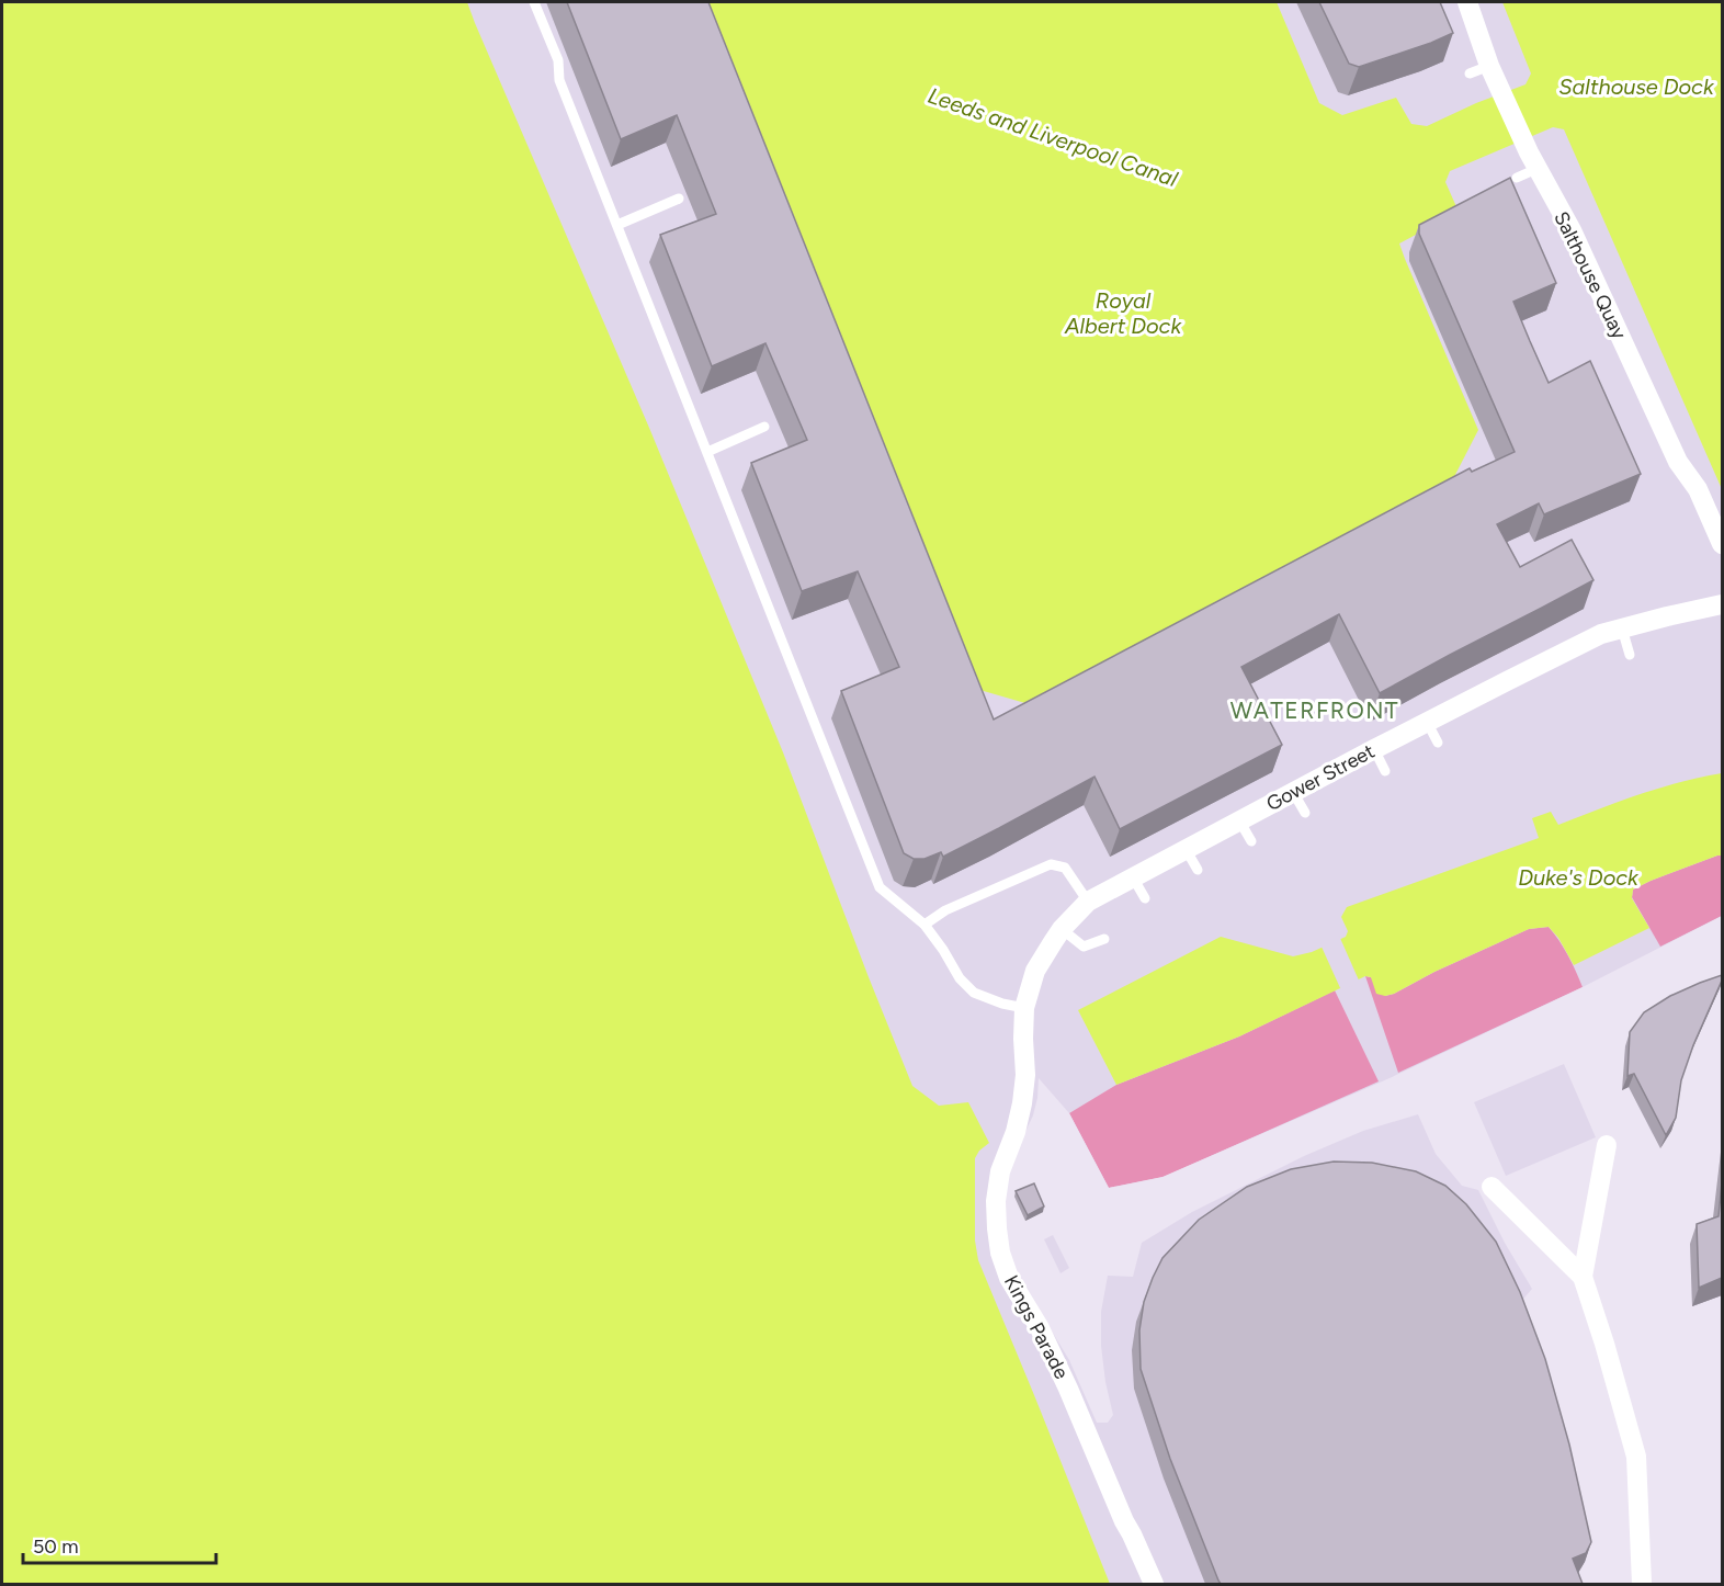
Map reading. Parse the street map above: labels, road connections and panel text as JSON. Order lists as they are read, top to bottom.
{
  "streets": {
    "street": ["Salthouse Quay", "Gower Street", "Kings Parade"]
  },
  "crossings": [
    ["Gower Street", "Kings Parade"]
  ],
  "districts": ["WATERFRONT"],
  "water": [
    "Salthouse Dock",
    "Leeds and Liverpool Canal",
    "Royal Albert Dock",
    "Duke's Dock"
  ],
  "scale_bar": "50 m"
}
